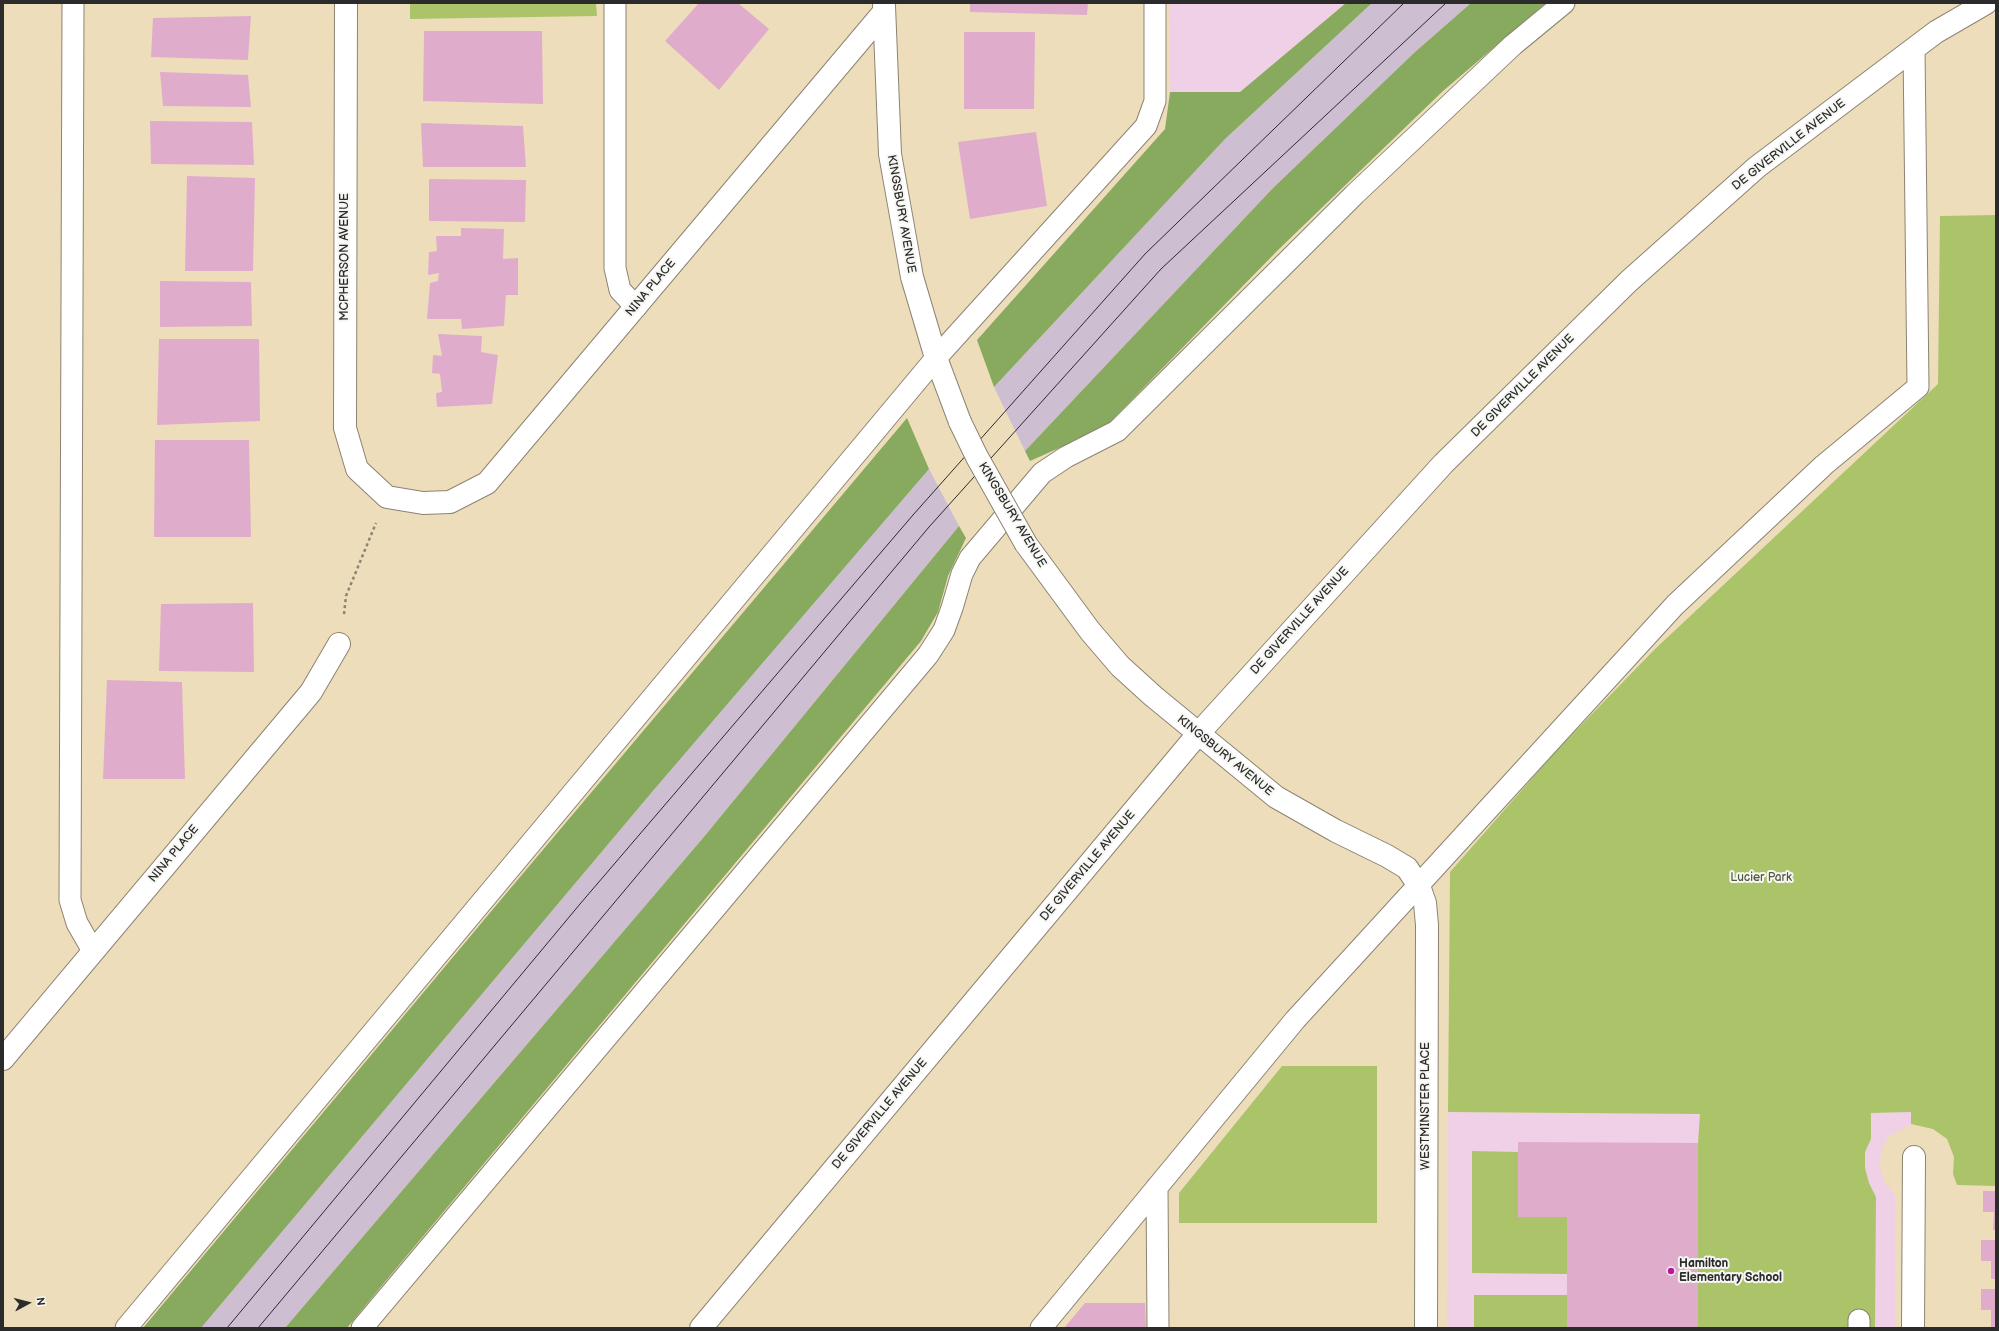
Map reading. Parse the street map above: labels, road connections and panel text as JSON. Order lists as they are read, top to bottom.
{
  "streets": {
    "street": [
      "DE GIVERVILLE AVENUE",
      "KINGSBURY AVENUE",
      "MCPHERSON AVENUE",
      "NINA PLACE",
      "WESTMINSTER PLACE"
    ]
  },
  "crossings": [
    ["DE GIVERVILLE AVENUE", "KINGSBURY AVENUE"],
    ["KINGSBURY AVENUE", "NINA PLACE"],
    ["KINGSBURY AVENUE", "WESTMINSTER PLACE"],
    ["MCPHERSON AVENUE", "NINA PLACE"]
  ],
  "parks": ["Lucier Park"],
  "places": ["Hamilton Elementary School"],
  "north": "right"
}
